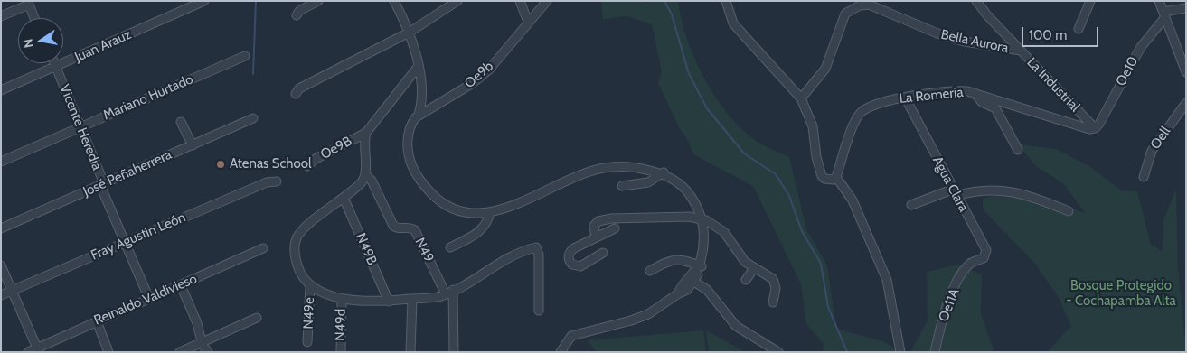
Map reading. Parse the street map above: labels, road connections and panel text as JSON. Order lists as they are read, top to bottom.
{
  "streets": {
    "street": [
      "Bella Aurora",
      "Juan Arauz",
      "Oe10",
      "Oe9b",
      "La Industrial",
      "La Romeria",
      "Mariano Hurtado",
      "Vicente Heredia",
      "Oell",
      "Oe9B",
      "José Peñaherrera",
      "Agua Clara",
      "Fray Agustín León",
      "N49B",
      "N49",
      "Reinaldo Valdivieso",
      "Oe11A",
      "N49e",
      "N49d"
    ]
  },
  "crossings": [
    ["Bella Aurora", "La Industrial"],
    ["Juan Arauz", "Vicente Heredia"],
    ["Oe10", "La Industrial"],
    ["Oe10", "La Romeria"],
    ["La Industrial", "La Romeria"],
    ["La Romeria", "Agua Clara"],
    ["Mariano Hurtado", "Vicente Heredia"],
    ["Vicente Heredia", "José Peñaherrera"],
    ["Vicente Heredia", "Fray Agustín León"],
    ["Vicente Heredia", "Reinaldo Valdivieso"],
    ["Agua Clara", "Oe11A"]
  ],
  "parks": ["Bosque Protegido - Cochapamba Alta"],
  "places": ["Atenas School"],
  "scale_bar": "100 m",
  "north": "left"
}
